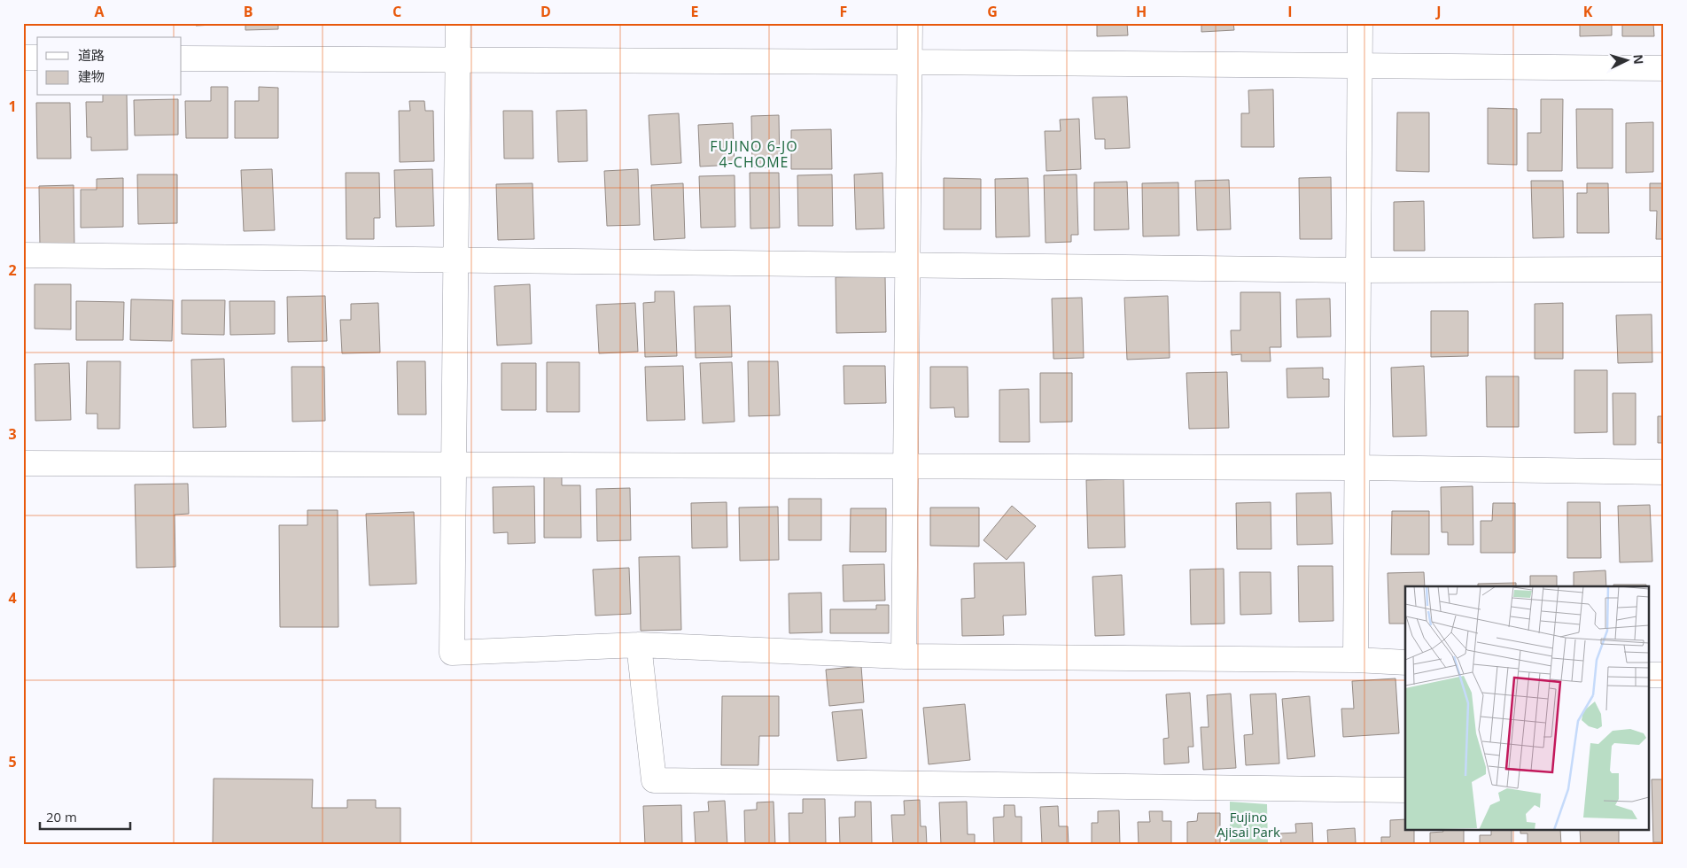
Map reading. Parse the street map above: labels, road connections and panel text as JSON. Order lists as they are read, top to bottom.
{
  "districts": ["FUJINO 6-JO 4-CHOME"],
  "parks": ["Fujino Ajisai Park"],
  "legend": ["道路", "建物"],
  "scale_bar": "20 m",
  "north": "right",
  "grid": {
    "columns": [
      "A",
      "B",
      "C",
      "D",
      "E",
      "F",
      "G",
      "H",
      "I",
      "J",
      "K"
    ],
    "rows": [
      "1",
      "2",
      "3",
      "4",
      "5"
    ]
  }
}
